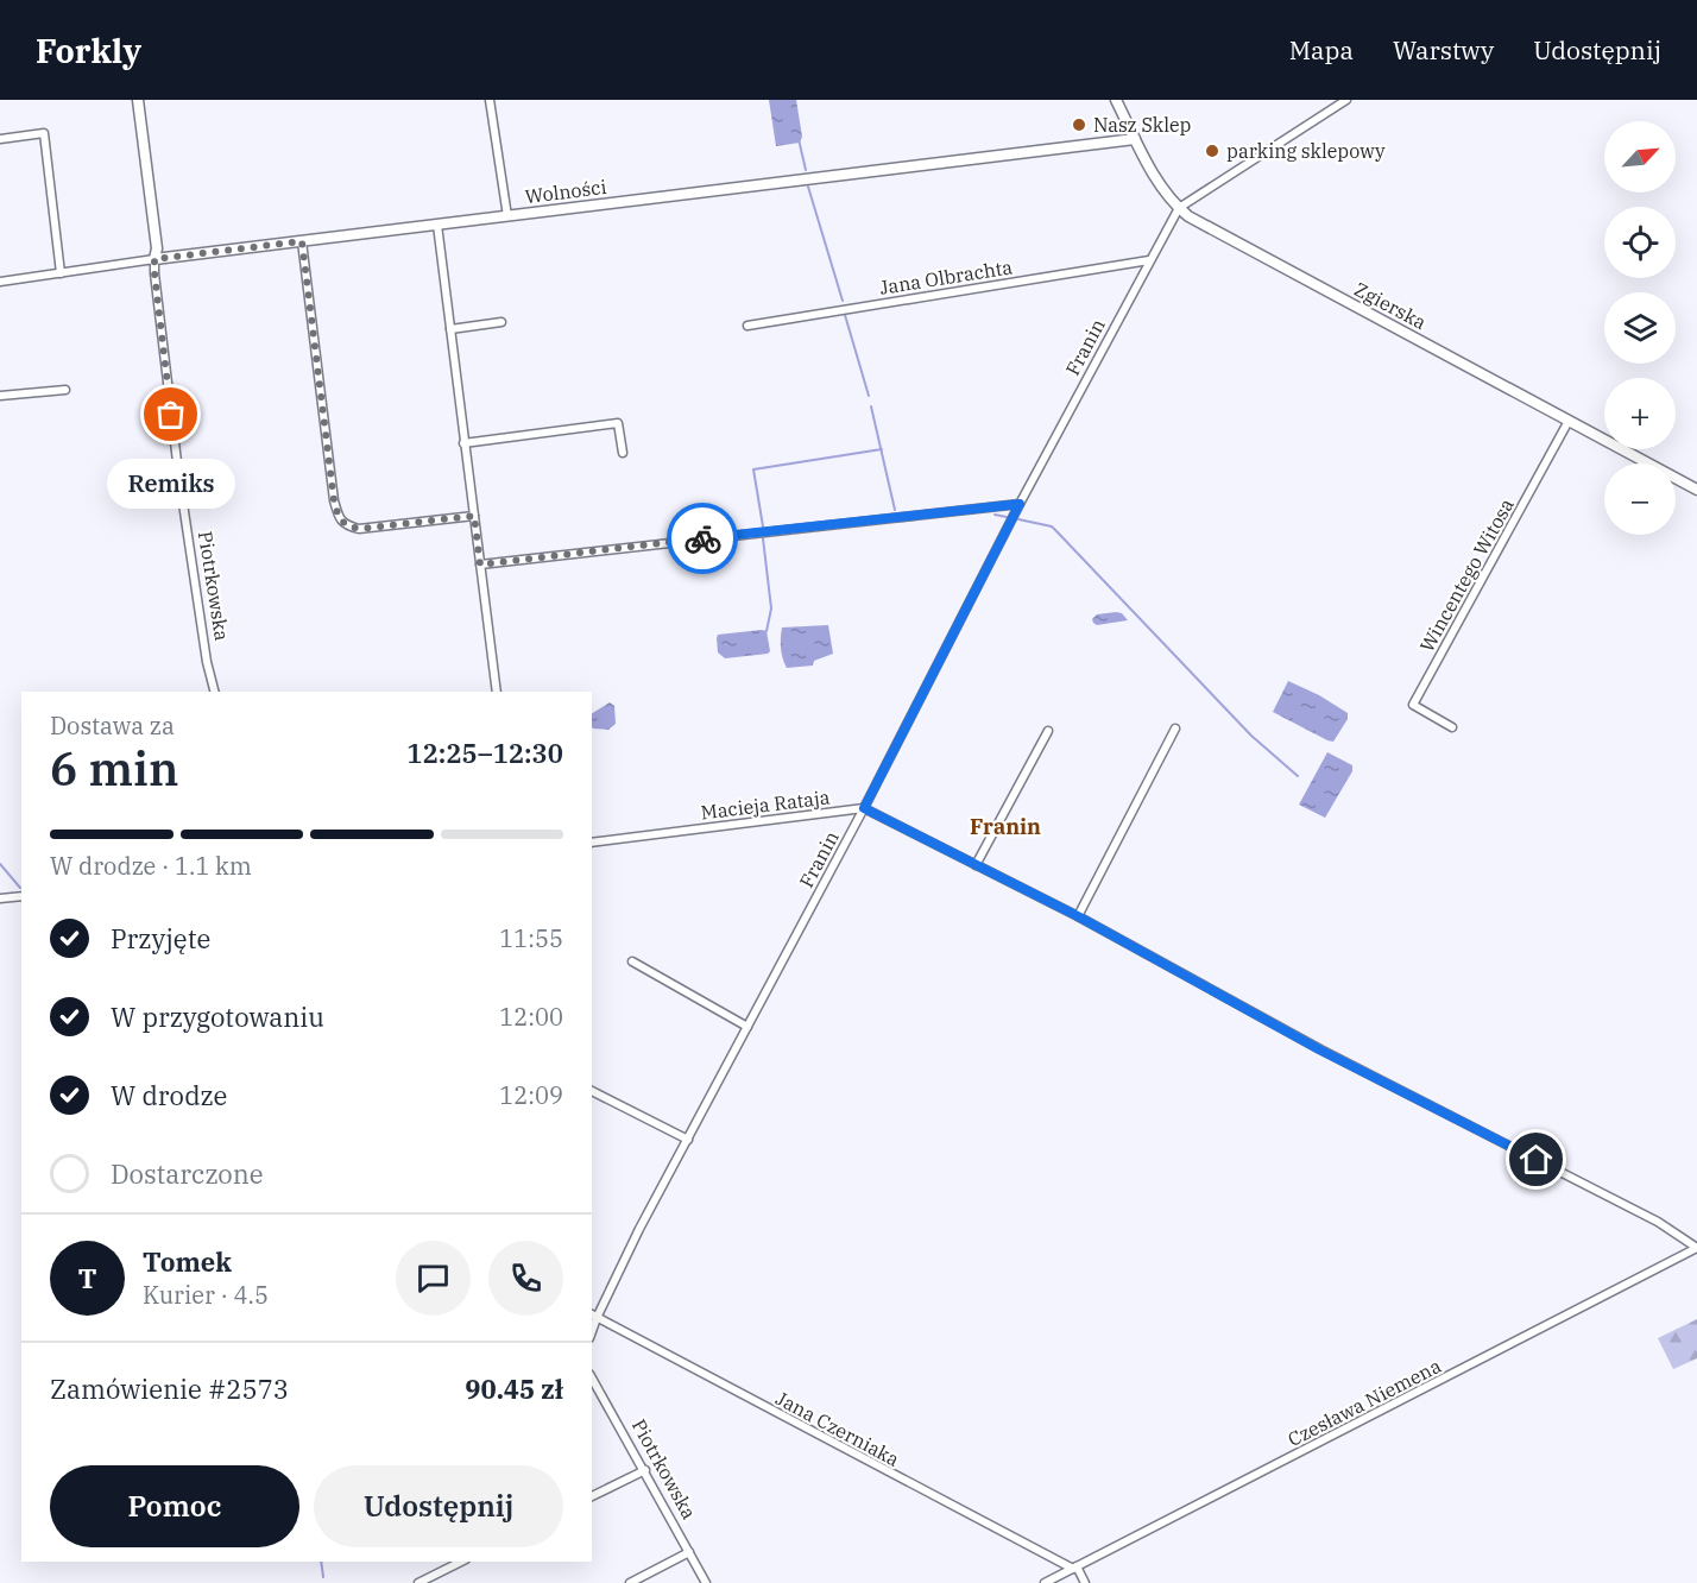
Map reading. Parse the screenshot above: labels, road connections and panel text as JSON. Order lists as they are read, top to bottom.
{
  "streets": {
    "street": [
      "Wolności",
      "Jana Olbrachta",
      "Zgierska",
      "Franin",
      "Wincentego Witosa",
      "Piotrkowska",
      "Macieja Rataja",
      "Czesława Niemena",
      "Jana Czerniaka"
    ]
  },
  "crossings": [
    ["Wolności", "Zgierska"],
    ["Wolności", "Piotrkowska"],
    ["Jana Olbrachta", "Franin"],
    ["Zgierska", "Franin"],
    ["Zgierska", "Wincentego Witosa"],
    ["Franin", "Macieja Rataja"],
    ["Franin", "Jana Czerniaka"],
    ["Czesława Niemena", "Jana Czerniaka"]
  ],
  "districts": ["Franin"],
  "places": ["Nasz Sklep", "parking sklepowy", "Remiks"],
  "north": "top right",
  "page": {
    "header": "Forkly",
    "nav": ["Mapa", "Warstwy", "Udostępnij"],
    "map_buttons": ["+", "−"],
    "bubble": "Remiks",
    "heading": ["6 min", "Dostawa za", "12:25–12:30"],
    "panel": [
      "Tomek",
      "Kurier · 4.5",
      "Zamówienie #2573",
      "90.45 zł"
    ],
    "bar": "W drodze · 1.1 km",
    "list": [
      ["Przyjęte", "11:55"],
      ["W przygotowaniu", "12:00"],
      ["W drodze", "12:09"],
      "Dostarczone"
    ],
    "round": "T",
    "buttons": ["Pomoc", "Udostępnij"]
  }
}
